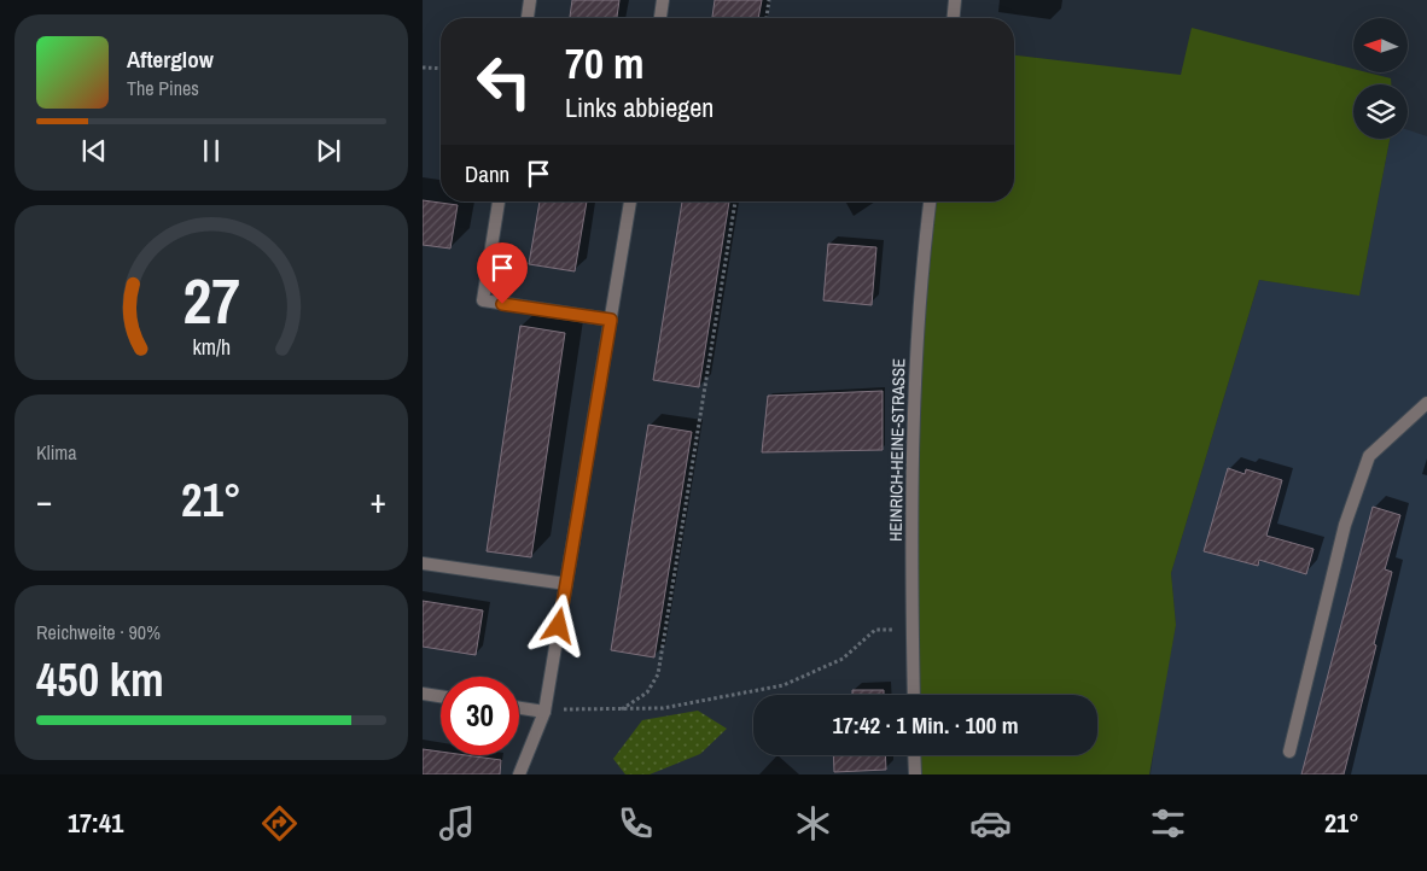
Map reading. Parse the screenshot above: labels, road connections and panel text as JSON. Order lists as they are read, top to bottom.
{
  "streets": {
    "street": ["HEINRICH-HEINE-STRASSE"]
  },
  "north": "left",
  "page": {
    "turn": ["70 m", "Links abbiegen"],
    "song": ["Afterglow", "The Pines"],
    "then": "Dann",
    "tile": [
      "Klima",
      ["Reichweite · 90%", "450 km"]
    ],
    "heat": ["−", "21°", "+"],
    "limit": "30",
    "trip": "17:42 · 1 Min. · 100 m",
    "tabs": ["17:41", "21°"],
    "gauge": ["27", "km/h"]
  }
}
